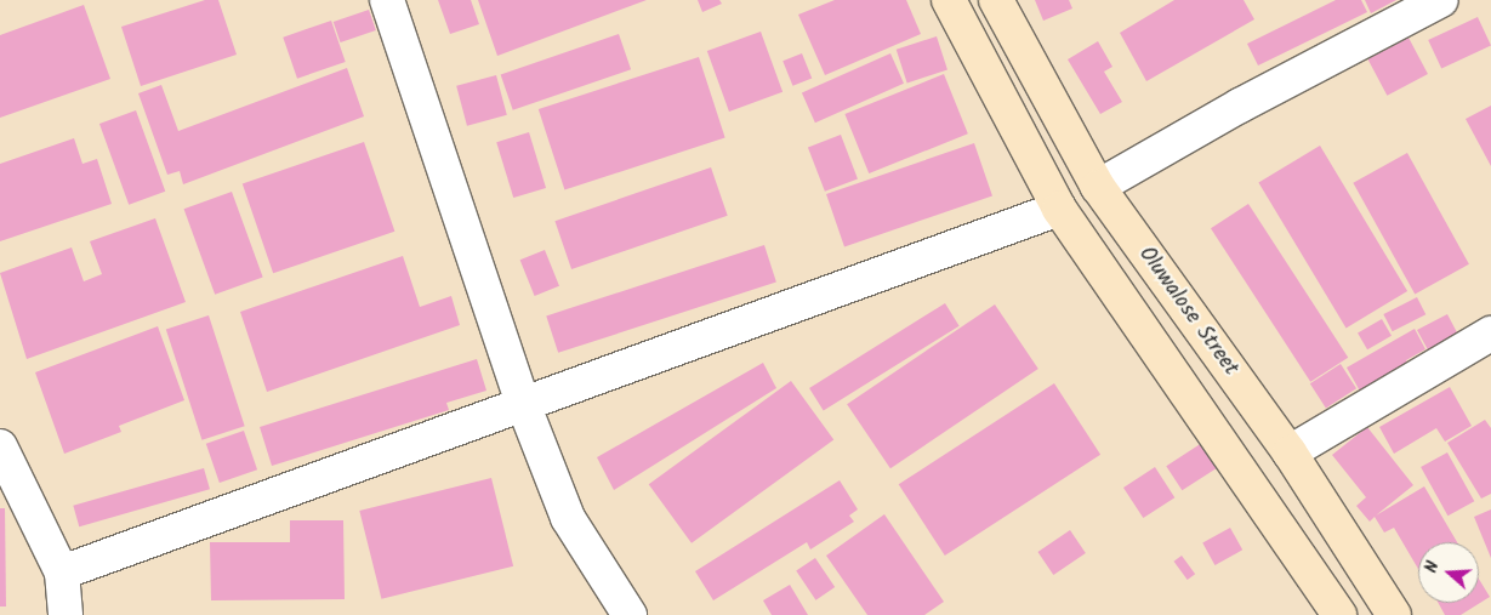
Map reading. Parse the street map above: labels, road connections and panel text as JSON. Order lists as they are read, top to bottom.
{
  "streets": {
    "street": ["Oluwalose Street"]
  },
  "north": "left"
}
